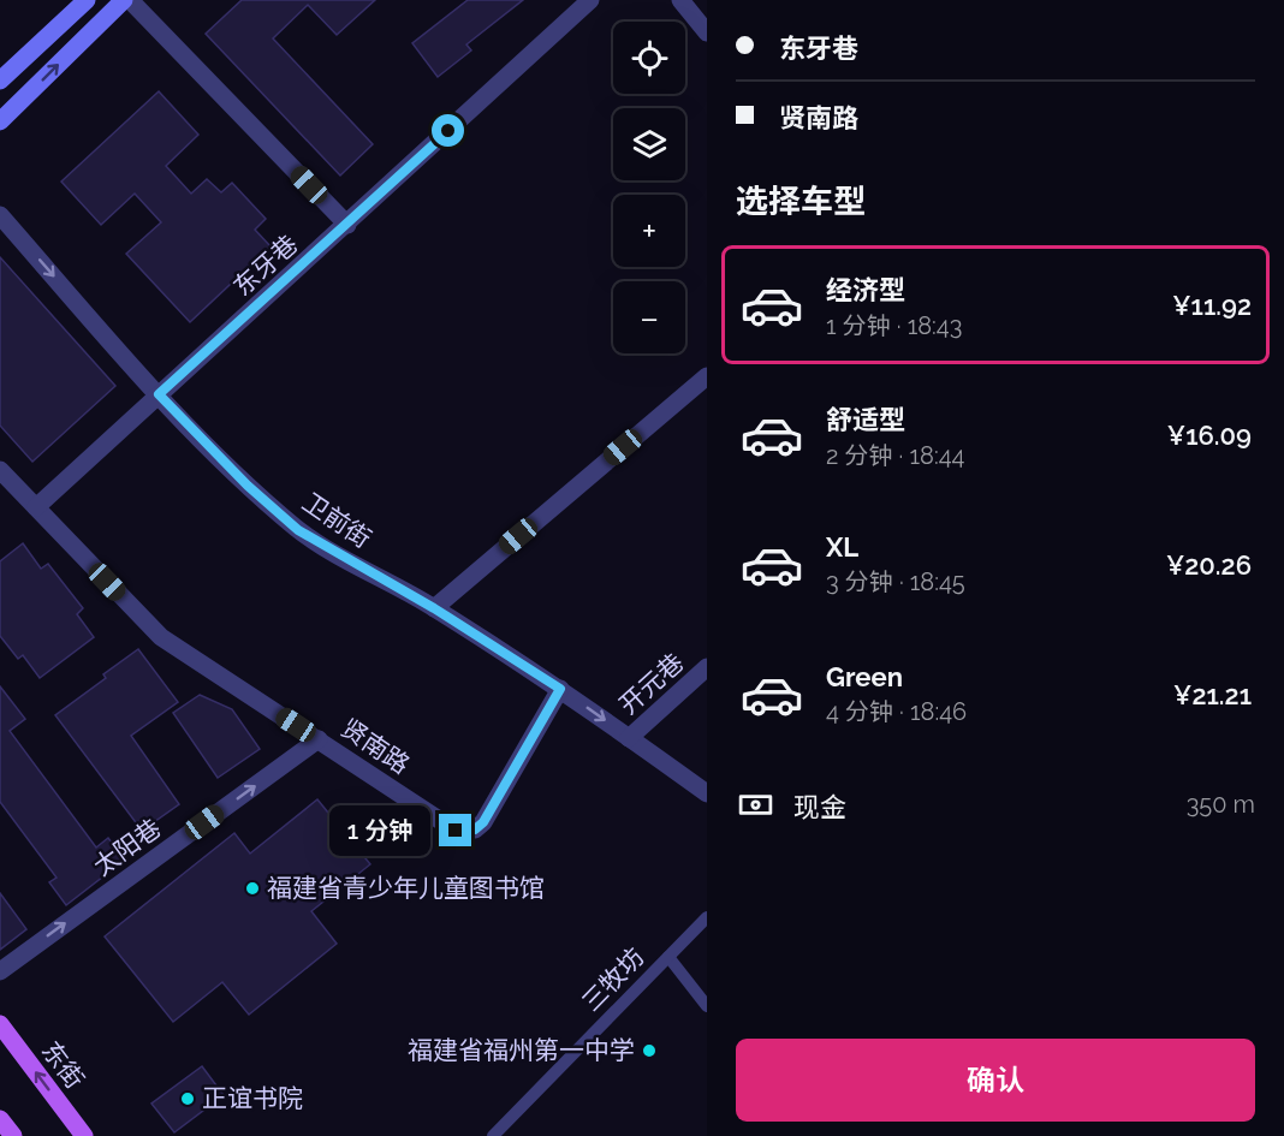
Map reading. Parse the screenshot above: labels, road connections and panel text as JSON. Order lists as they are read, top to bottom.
{
  "streets": {
    "main road": ["东街"],
    "street": [
      "东牙巷",
      "卫前街",
      "开元巷",
      "贤南路",
      "太阳巷"
    ],
    "lane": ["三牧坊"]
  },
  "crossings": [
    ["东牙巷", "卫前街"],
    ["东牙巷", "贤南路"],
    ["卫前街", "开元巷"],
    ["卫前街", "贤南路"],
    ["贤南路", "太阳巷"]
  ],
  "one_way": ["太阳巷", "东街"],
  "places": ["福建省青少年儿童图书馆", "福建省福州第一中学", "正谊书院"],
  "page": {
    "banner": ["东牙巷", "贤南路"],
    "map_buttons": ["+", "−"],
    "heading": "选择车型",
    "list": [
      {
        "name": "经济型",
        "note": "1 分钟 · 18:43",
        "value": "¥11.92"
      },
      {
        "name": "舒适型",
        "note": "2 分钟 · 18:44",
        "value": "¥16.09"
      },
      {
        "name": "XL",
        "note": "3 分钟 · 18:45",
        "value": "¥20.26"
      },
      {
        "name": "Green",
        "note": "4 分钟 · 18:46",
        "value": "¥21.21"
      }
    ],
    "pay": ["现金", "350 m"],
    "bubble": "1 分钟",
    "buttons": "确认"
  }
}
